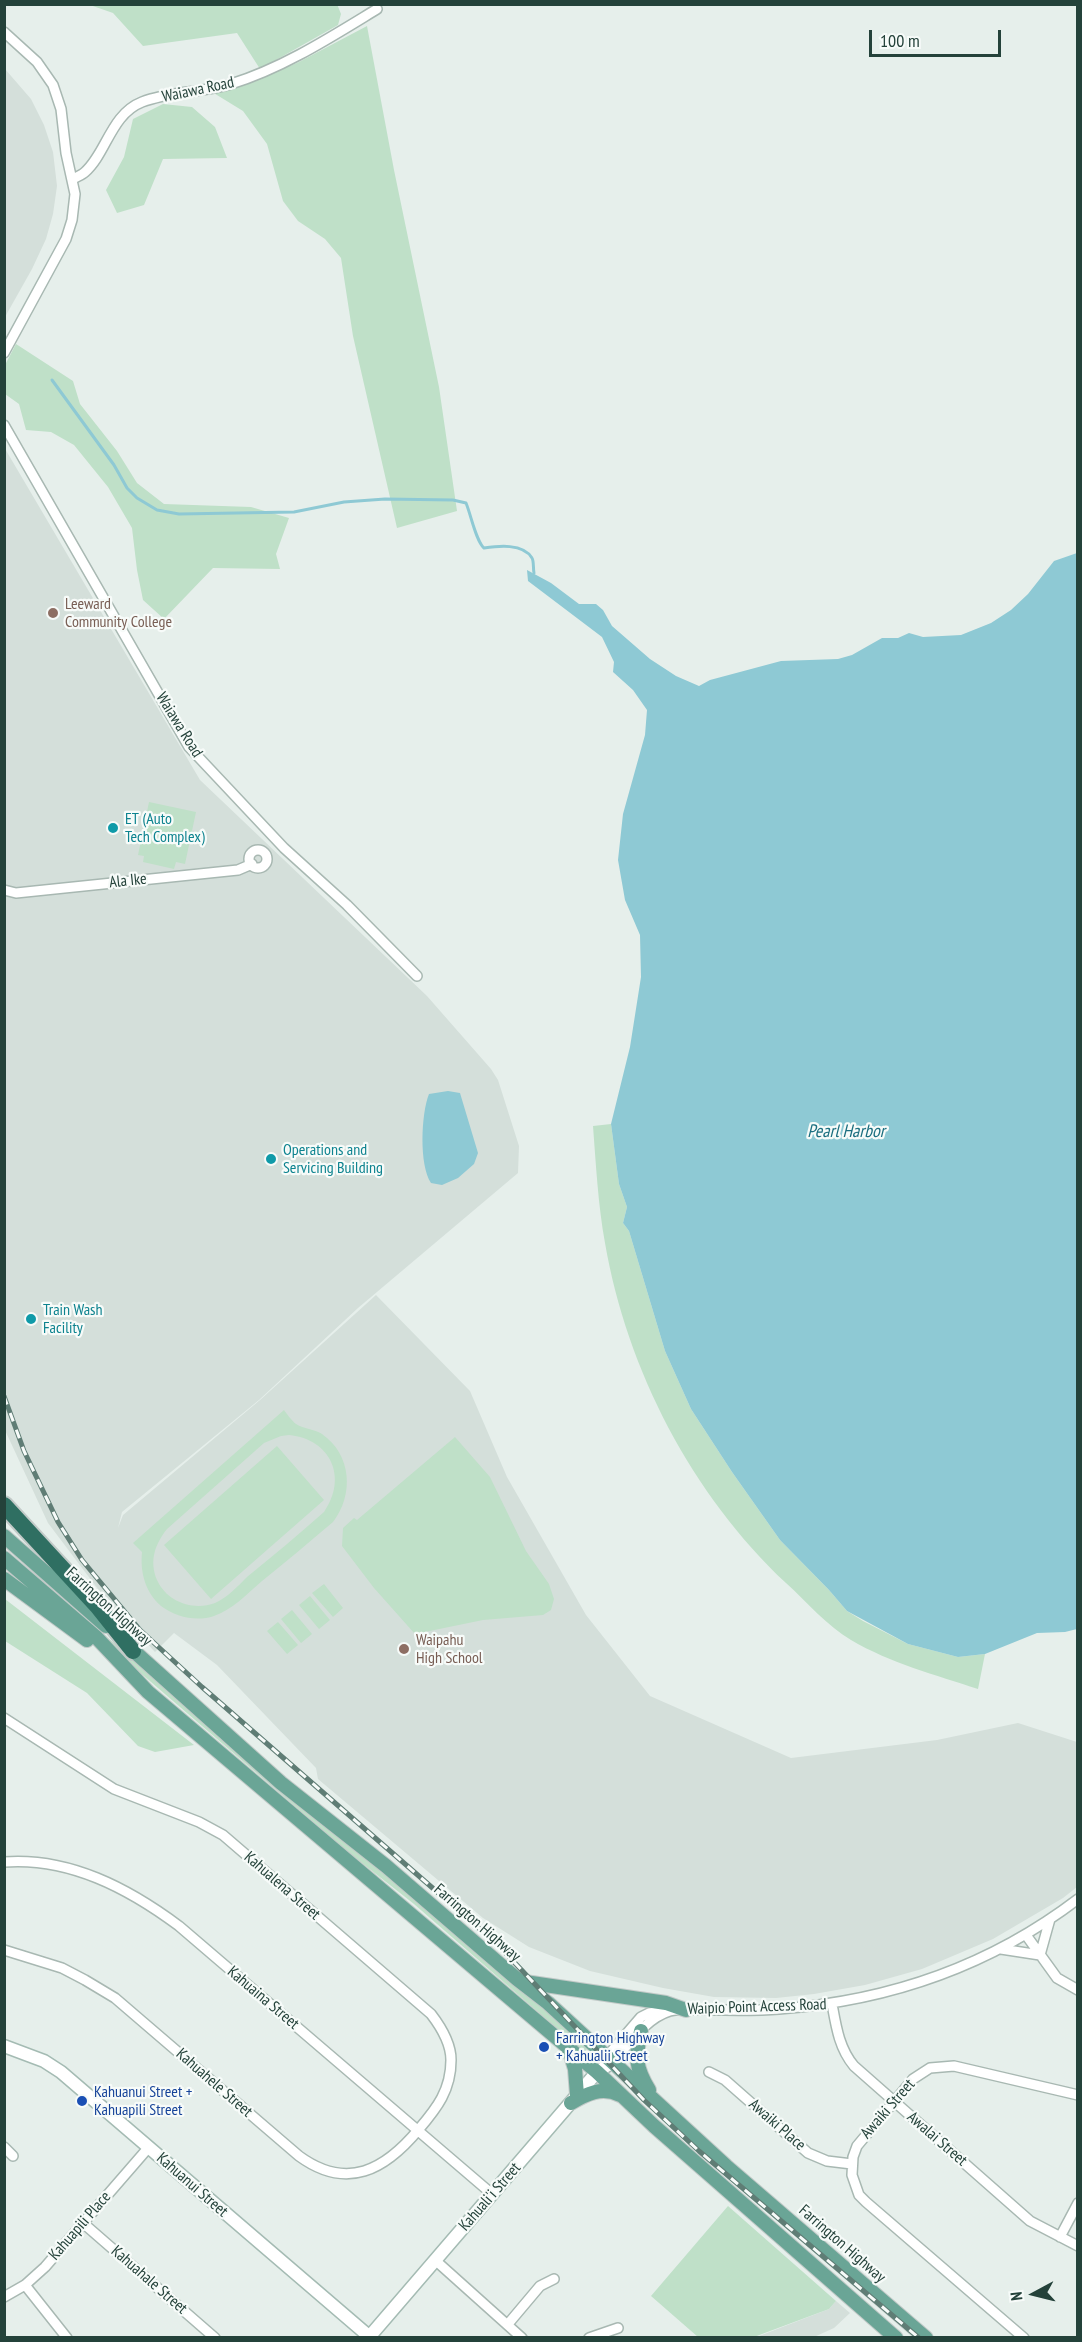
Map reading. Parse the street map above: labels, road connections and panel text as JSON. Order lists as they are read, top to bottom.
{
  "streets": {
    "main road": ["Farrington Highway"],
    "street": [
      "Waiawa Road",
      "Ala Ike",
      "Kahualena Street",
      "Kahuaina Street",
      "Waipio Point Access Road",
      "Kahuahele Street",
      "Awaiki Street",
      "Awaiki Place",
      "Awalai Street",
      "Kahuanui Street",
      "Kahuali'i Street",
      "Kahuapili Place",
      "Kahuahale Street"
    ]
  },
  "crossings": [
    ["Farrington Highway", "Waipio Point Access Road"],
    ["Farrington Highway", "Kahuali'i Street"],
    ["Kahualena Street", "Kahuaina Street"],
    ["Kahualena Street", "Kahuahele Street"],
    ["Kahuaina Street", "Kahuahele Street"],
    ["Kahuaina Street", "Kahuali'i Street"],
    ["Waipio Point Access Road", "Awalai Street"],
    ["Waipio Point Access Road", "Kahuali'i Street"],
    ["Awaiki Street", "Awaiki Place"],
    ["Awaiki Street", "Awalai Street"],
    ["Kahuanui Street", "Kahuali'i Street"],
    ["Kahuanui Street", "Kahuapili Place"],
    ["Kahuapili Place", "Kahuahale Street"]
  ],
  "water": ["Pearl Harbor"],
  "places": [
    "Leeward Community College",
    "ET (Auto Tech Complex)",
    "Operations and Servicing Building",
    "Train Wash Facility",
    "Waipahu High School",
    "Farrington Highway + Kahualii Street",
    "Kahuanui Street + Kahuapili Street"
  ],
  "scale_bar": "100 m",
  "north": "left"
}
